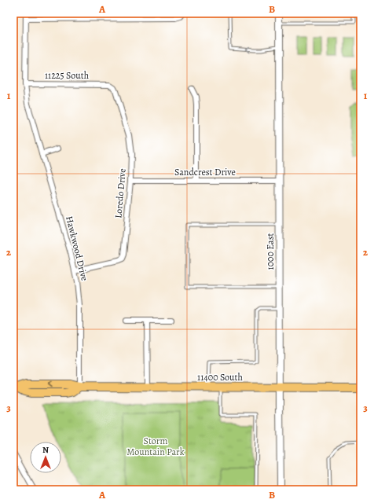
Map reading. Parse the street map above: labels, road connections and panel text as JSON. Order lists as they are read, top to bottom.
{
  "streets": {
    "main road": ["11400 South"],
    "street": [
      "11225 South",
      "Sandcrest Drive",
      "Loredo Drive",
      "Hawkwood Drive",
      "1000 East"
    ]
  },
  "crossings": [
    ["11225 South", "Loredo Drive"],
    ["11225 South", "Hawkwood Drive"],
    ["Sandcrest Drive", "Loredo Drive"],
    ["Sandcrest Drive", "1000 East"],
    ["Loredo Drive", "Hawkwood Drive"],
    ["Hawkwood Drive", "11400 South"],
    ["1000 East", "11400 South"]
  ],
  "parks": ["Storm Mountain Park"],
  "north": "top",
  "grid": {
    "columns": ["A", "B"],
    "rows": ["1", "2", "3"]
  }
}
